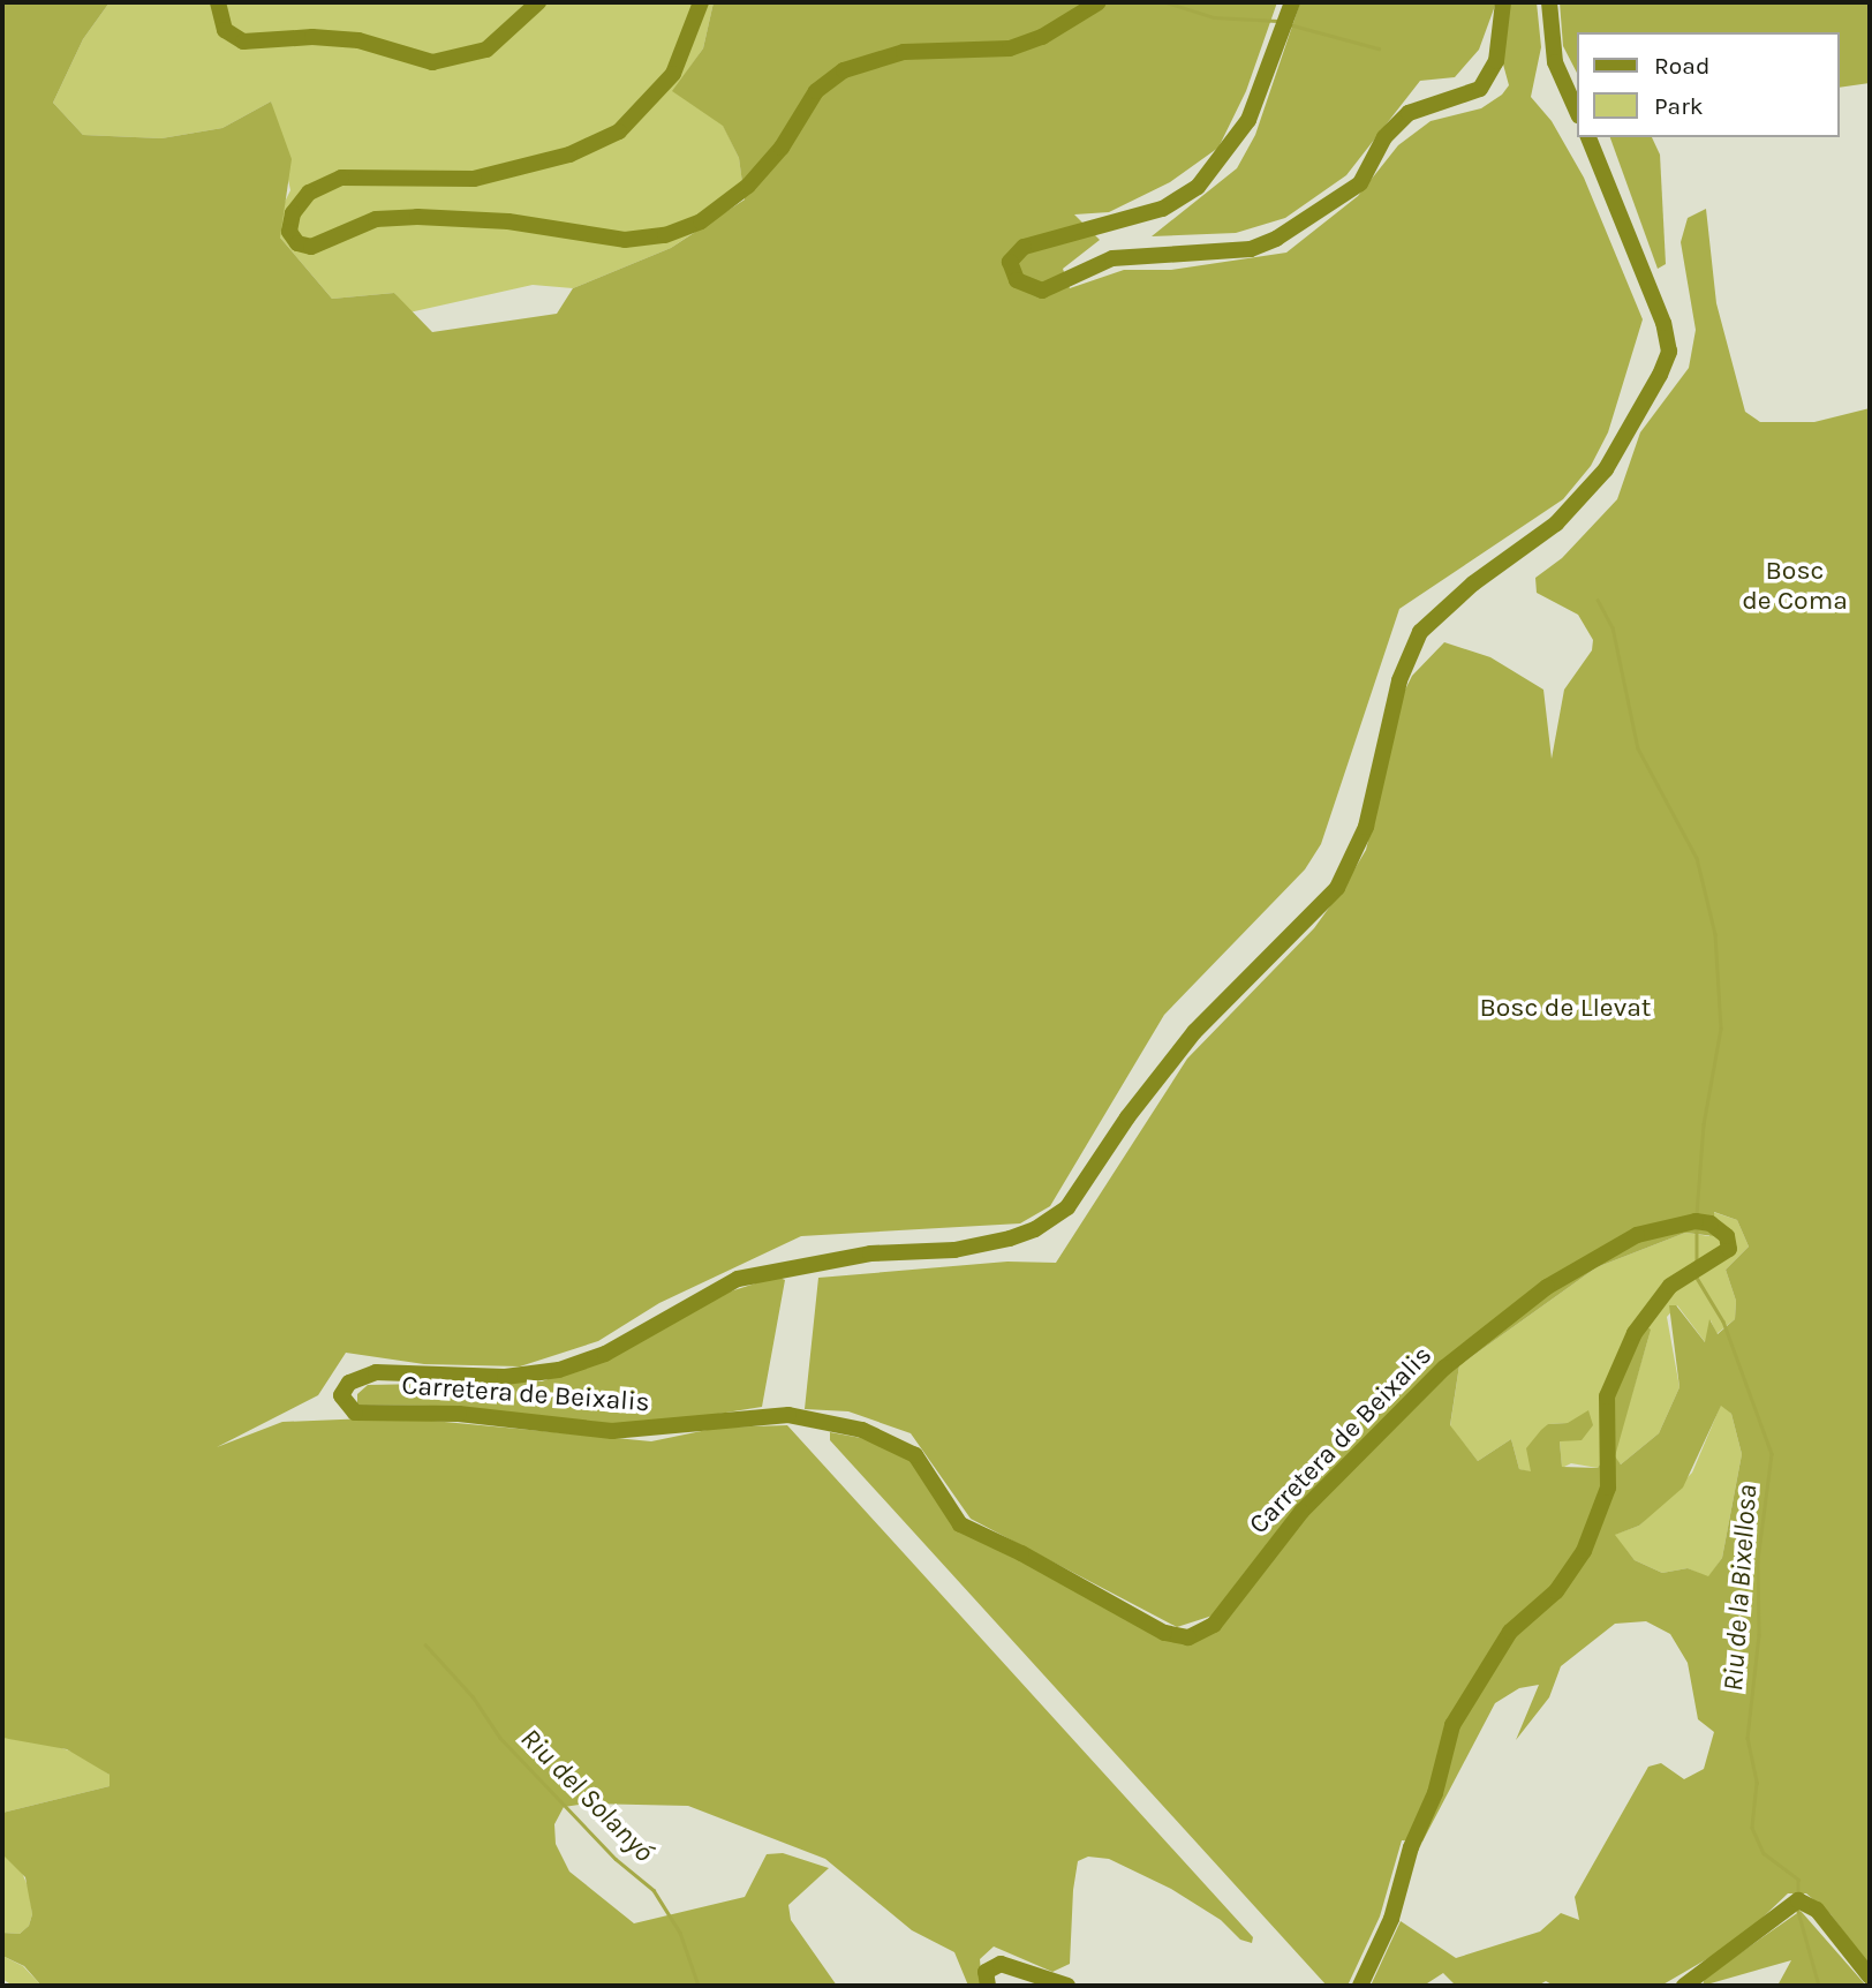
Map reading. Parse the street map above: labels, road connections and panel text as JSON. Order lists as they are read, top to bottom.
{
  "streets": {
    "main road": ["Carretera de Beixalis"]
  },
  "water": ["Riu de la Bixellosa", "Riu del Solanyó"],
  "parks": ["Bosc de Coma", "Bosc de Llevat"],
  "legend": ["Road", "Park"]
}
